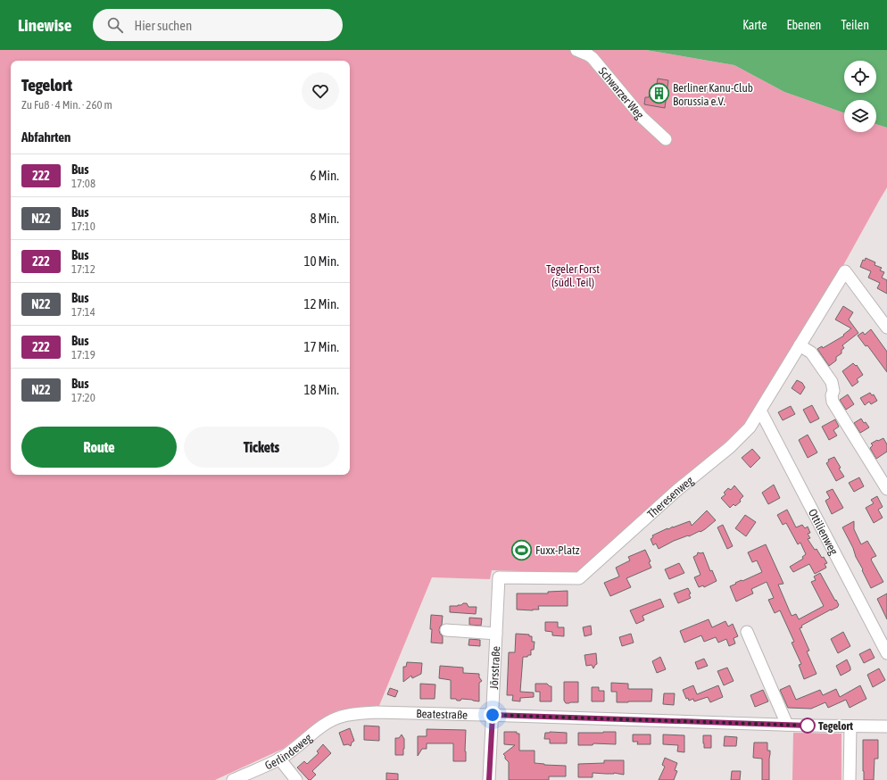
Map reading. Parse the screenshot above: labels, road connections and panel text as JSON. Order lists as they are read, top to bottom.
{
  "streets": {
    "street": [
      "Schwarzer Weg",
      "Theresenweg",
      "Ottilienweg",
      "Jörsstraße",
      "Beatestraße",
      "Gerlindeweg"
    ]
  },
  "crossings": [
    ["Theresenweg", "Ottilienweg"],
    ["Theresenweg", "Jörsstraße"],
    ["Jörsstraße", "Beatestraße"],
    ["Beatestraße", "Gerlindeweg"]
  ],
  "parks": ["Tegeler Forst (südl. Teil)"],
  "places": {
    "building": ["Berliner Kanu-Club Borussia e.V."],
    "sports": ["Fuxx-Platz"],
    "other": ["Tegelort"]
  },
  "lines": ["bus line 222"],
  "page": {
    "header": "Linewise",
    "search": "Hier suchen",
    "nav": ["Karte", "Ebenen", "Teilen"],
    "heading": [
      ["Tegelort", "Zu Fuß · 4 Min. · 260 m"],
      "Abfahrten"
    ],
    "list": [
      {
        "mark": "222",
        "name": "Bus",
        "note": "17:08",
        "value": "6 Min."
      },
      {
        "mark": "N22",
        "name": "Bus",
        "note": "17:10",
        "value": "8 Min."
      },
      {
        "mark": "222",
        "name": "Bus",
        "note": "17:12",
        "value": "10 Min."
      },
      {
        "mark": "N22",
        "name": "Bus",
        "note": "17:14",
        "value": "12 Min."
      },
      {
        "mark": "222",
        "name": "Bus",
        "note": "17:19",
        "value": "17 Min."
      },
      {
        "mark": "N22",
        "name": "Bus",
        "note": "17:20",
        "value": "18 Min."
      }
    ],
    "buttons": ["Route", "Tickets"]
  }
}
